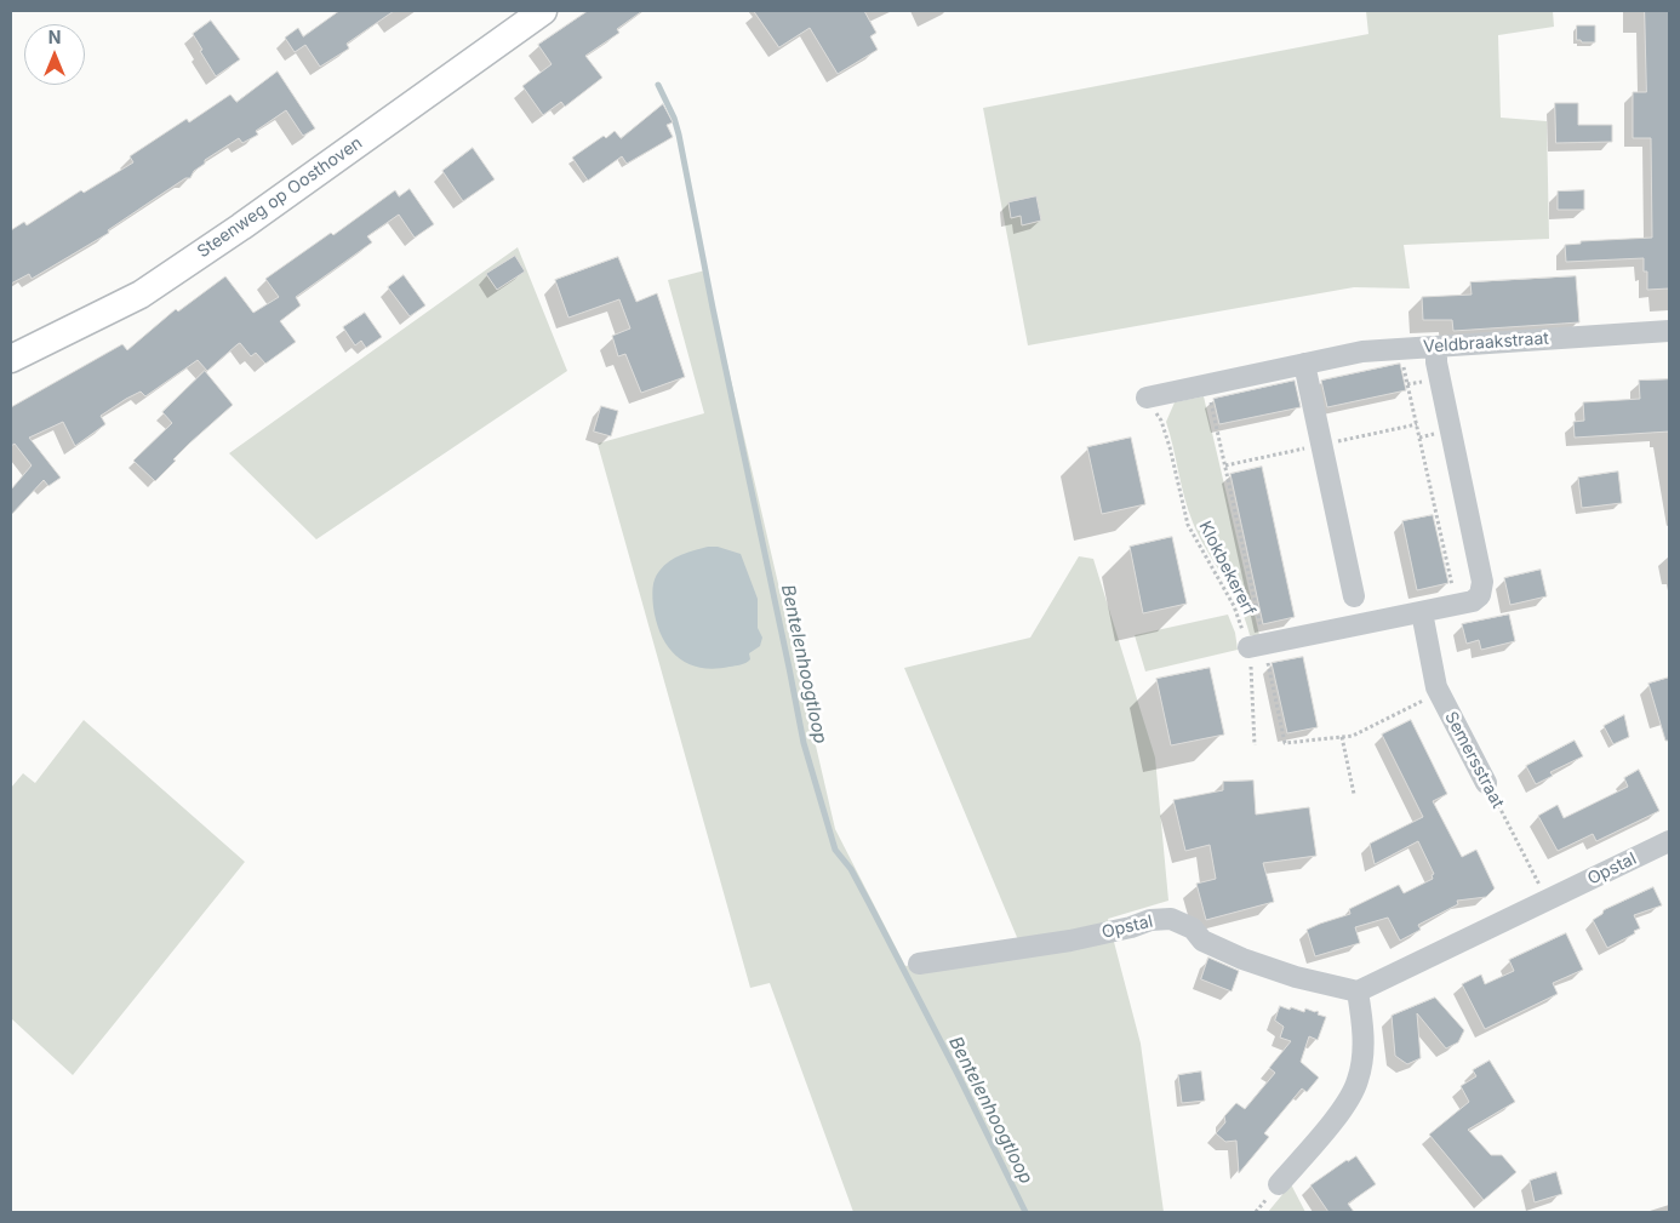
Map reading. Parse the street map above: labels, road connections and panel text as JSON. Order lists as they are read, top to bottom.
{
  "streets": {
    "main road": ["Steenweg op Oosthoven"],
    "street": ["Veldbraakstraat", "Semersstraat", "Opstal"],
    "path": ["Klokbekererf"]
  },
  "crossings": [
    ["Veldbraakstraat", "Klokbekererf"],
    ["Semersstraat", "Opstal"]
  ],
  "water": ["Bentelenhoogtloop"],
  "north": "top"
}
